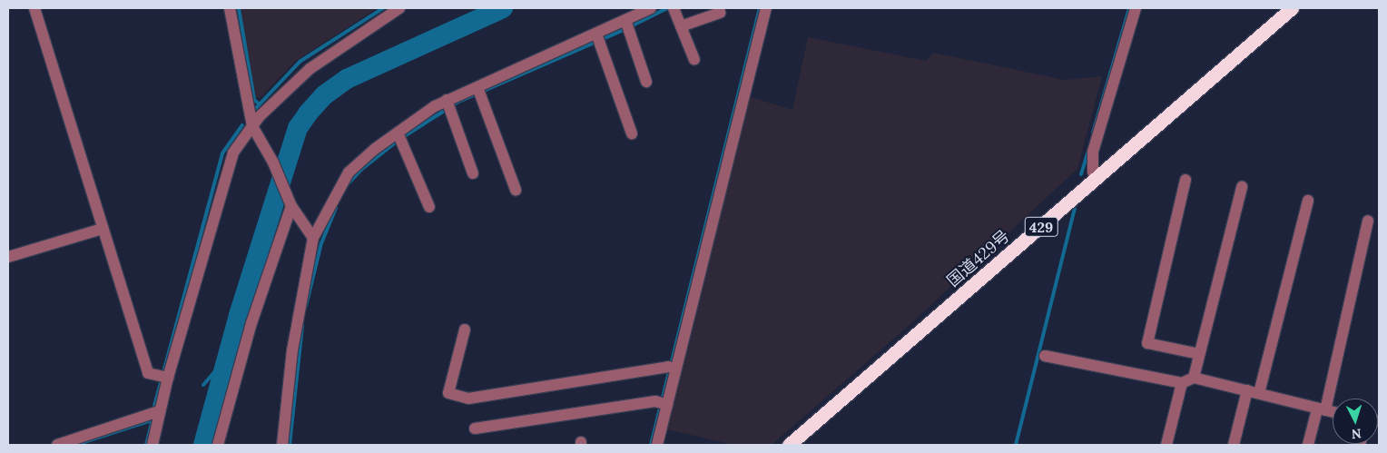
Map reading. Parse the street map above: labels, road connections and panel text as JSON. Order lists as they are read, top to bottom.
{
  "streets": {
    "highway": ["429", "国道429号"]
  },
  "north": "bottom"
}
